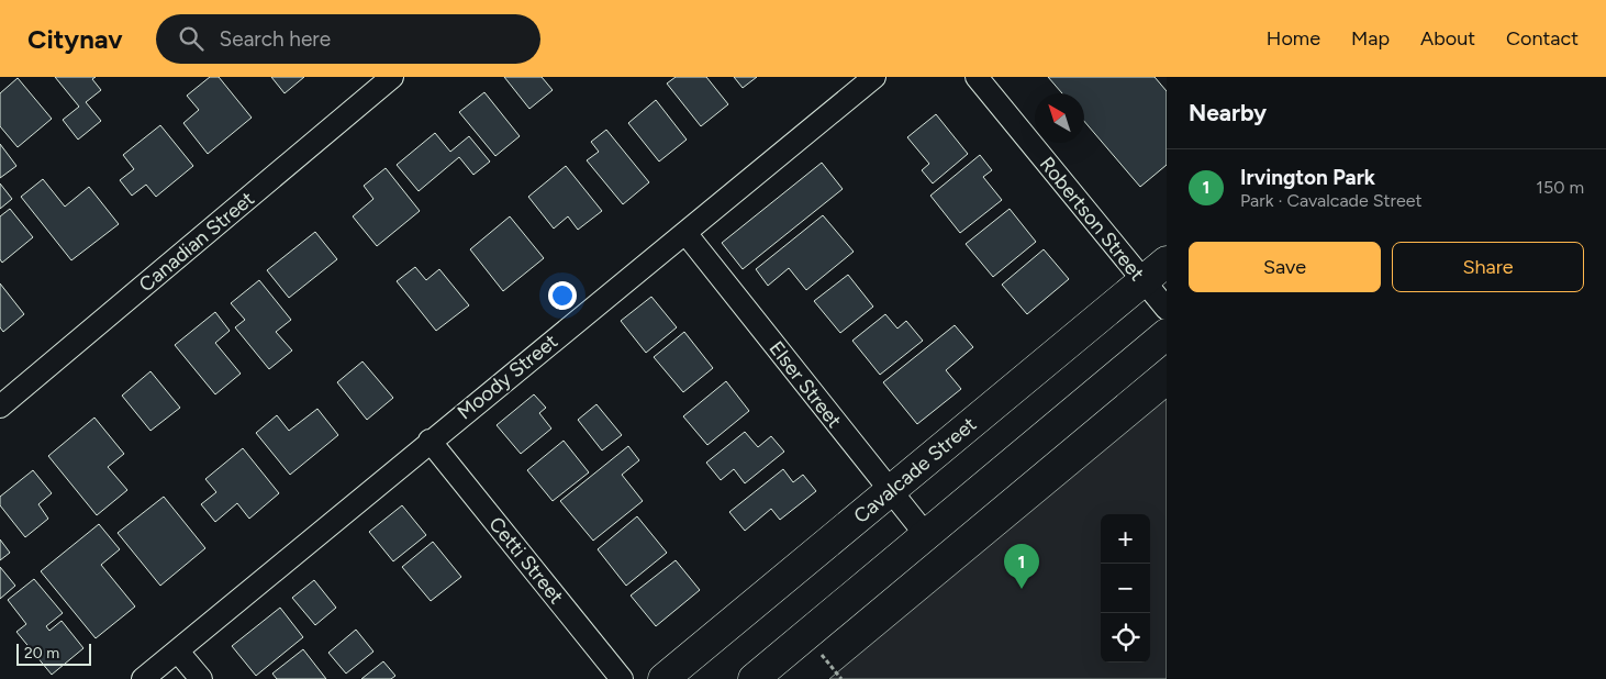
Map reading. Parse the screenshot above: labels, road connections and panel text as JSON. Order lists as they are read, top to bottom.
{
  "streets": {
    "main road": ["Cavalcade Street"],
    "street": [
      "Robertson Street",
      "Canadian Street",
      "Moody Street",
      "Elser Street",
      "Cetti Street"
    ]
  },
  "crossings": [
    ["Robertson Street", "Cavalcade Street"],
    ["Moody Street", "Elser Street"],
    ["Moody Street", "Cetti Street"],
    ["Elser Street", "Cavalcade Street"]
  ],
  "scale_bar": "20 m",
  "north": "top left",
  "page": {
    "header": "Citynav",
    "search": "Search here",
    "nav": [
      "Home",
      "Map",
      "About",
      "Contact"
    ],
    "heading": "Nearby",
    "list": [
      {
        "mark": "1",
        "name": "Irvington Park",
        "note": "Park · Cavalcade Street",
        "value": "150 m"
      }
    ],
    "buttons": ["Save", "Share"],
    "map_buttons": ["+", "−"],
    "pins": "1",
    "scale": "20 m"
  }
}
